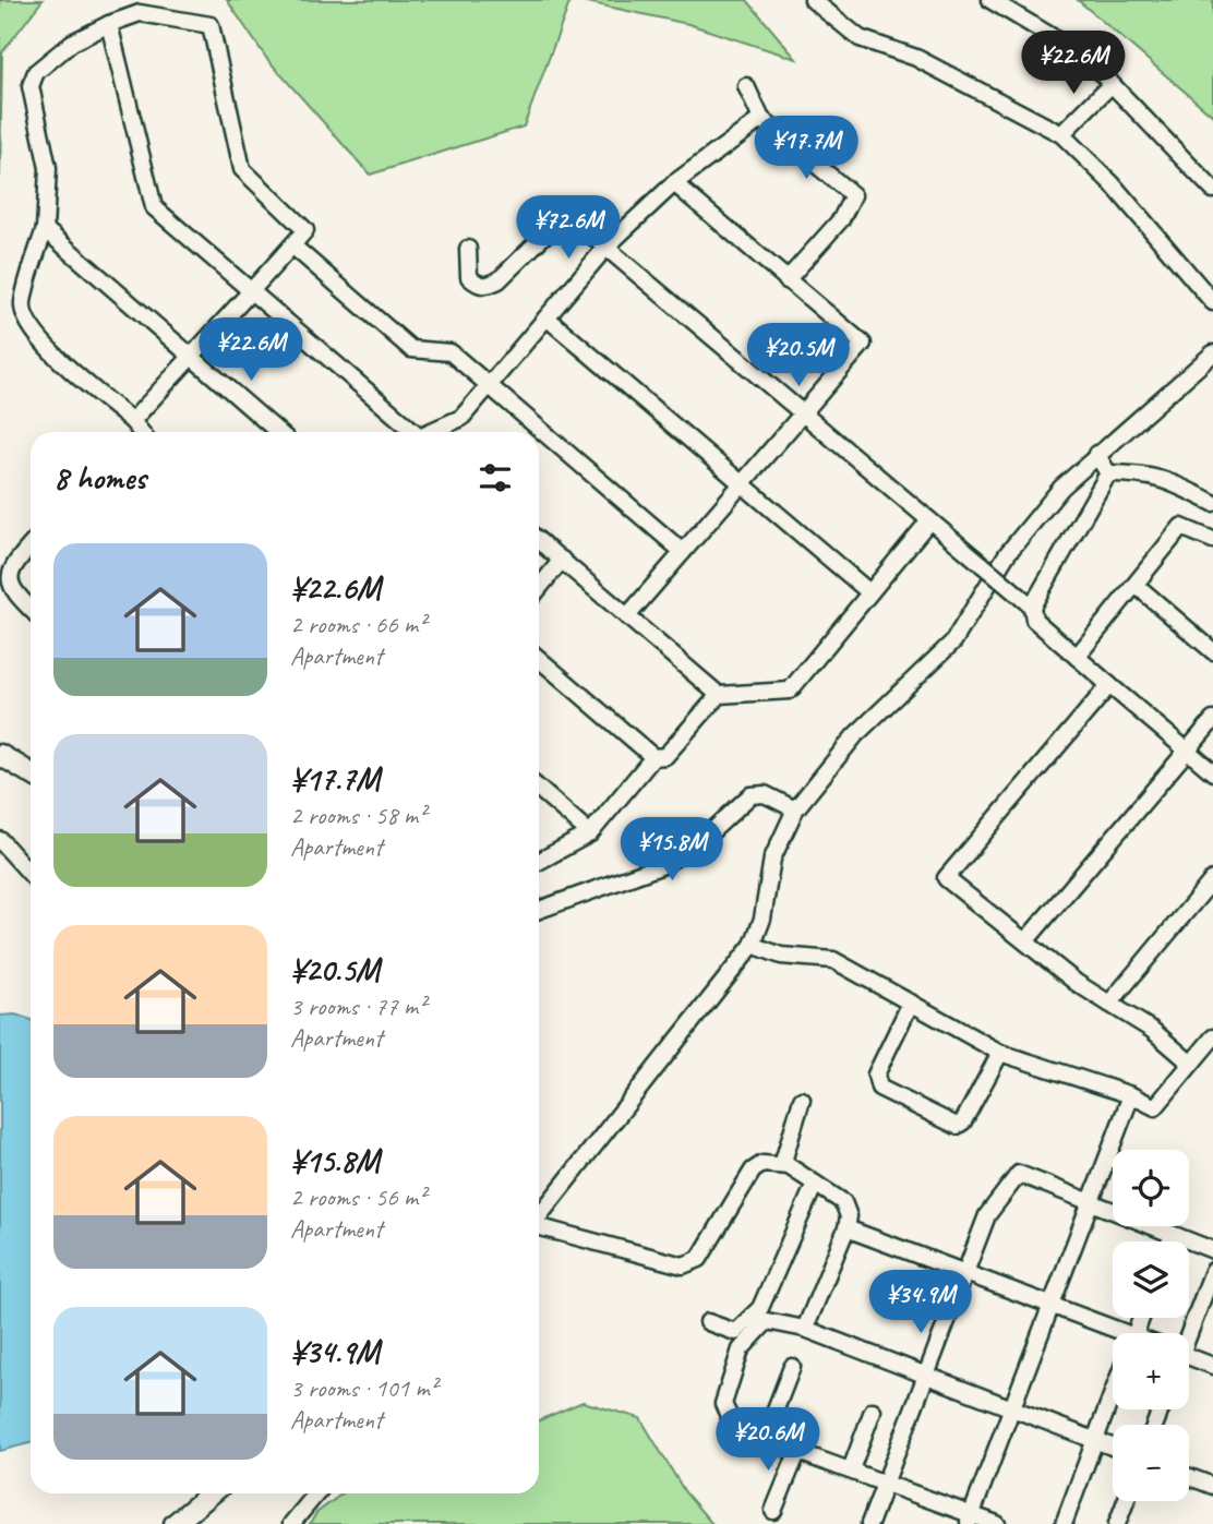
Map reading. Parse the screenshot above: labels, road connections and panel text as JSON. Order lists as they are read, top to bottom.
{
  "page": {
    "price": [
      "¥22.6M",
      "¥17.7M",
      "¥72.6M",
      "¥22.6M",
      "¥20.5M",
      "¥15.8M",
      "¥34.9M",
      "¥20.6M"
    ],
    "heading": "8 homes",
    "list": [
      {
        "name": "¥22.6M",
        "note": "2 rooms · 66 m² · Apartment"
      },
      {
        "name": "¥17.7M",
        "note": "2 rooms · 58 m² · Apartment"
      },
      {
        "name": "¥20.5M",
        "note": "3 rooms · 77 m² · Apartment"
      },
      {
        "name": "¥15.8M",
        "note": "2 rooms · 56 m² · Apartment"
      },
      {
        "name": "¥34.9M",
        "note": "3 rooms · 101 m² · Apartment"
      }
    ],
    "map_buttons": ["+", "−"]
  }
}
